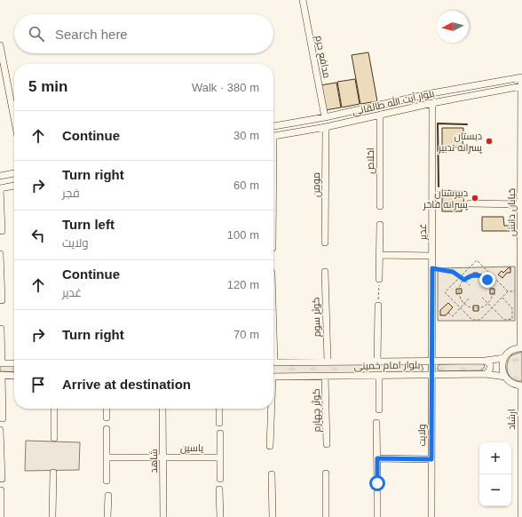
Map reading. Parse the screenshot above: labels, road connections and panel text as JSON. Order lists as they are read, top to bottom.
{
  "streets": {
    "street": [
      "مدافع حرم",
      "بلوار آیت الله طالقانی",
      "اخلاص",
      "مومن",
      "خیابان دانش",
      "غدیر",
      "کوثر سوم",
      "بلوار امام خمینی",
      "کوثر چهارم",
      "ارشاد",
      "ولایت",
      "یاسین",
      "شاهد"
    ]
  },
  "crossings": [
    ["بلوار آیت الله طالقانی", "اخلاص"],
    ["بلوار آیت الله طالقانی", "مومن"],
    ["بلوار آیت الله طالقانی", "خیابان دانش"],
    ["بلوار آیت الله طالقانی", "غدیر"],
    ["غدیر", "بلوار امام خمینی"],
    ["غدیر", "ولایت"],
    ["کوثر سوم", "بلوار امام خمینی"],
    ["بلوار امام خمینی", "کوثر چهارم"],
    ["بلوار امام خمینی", "ولایت"],
    ["یاسین", "شاهد"]
  ],
  "places": ["دبستان پسرانه تدبیر", "دبیرستان پسرانه فاخر"],
  "north": "left",
  "page": {
    "search": "Search here",
    "heading": ["5 min", "Walk · 380 m"],
    "list": [
      ["Continue", "30 m"],
      ["Turn right", "فجر", "60 m"],
      ["Turn left", "ولایت", "100 m"],
      ["Continue", "غدیر", "120 m"],
      ["Turn right", "70 m"],
      "Arrive at destination"
    ],
    "map_buttons": ["+", "−"]
  }
}
